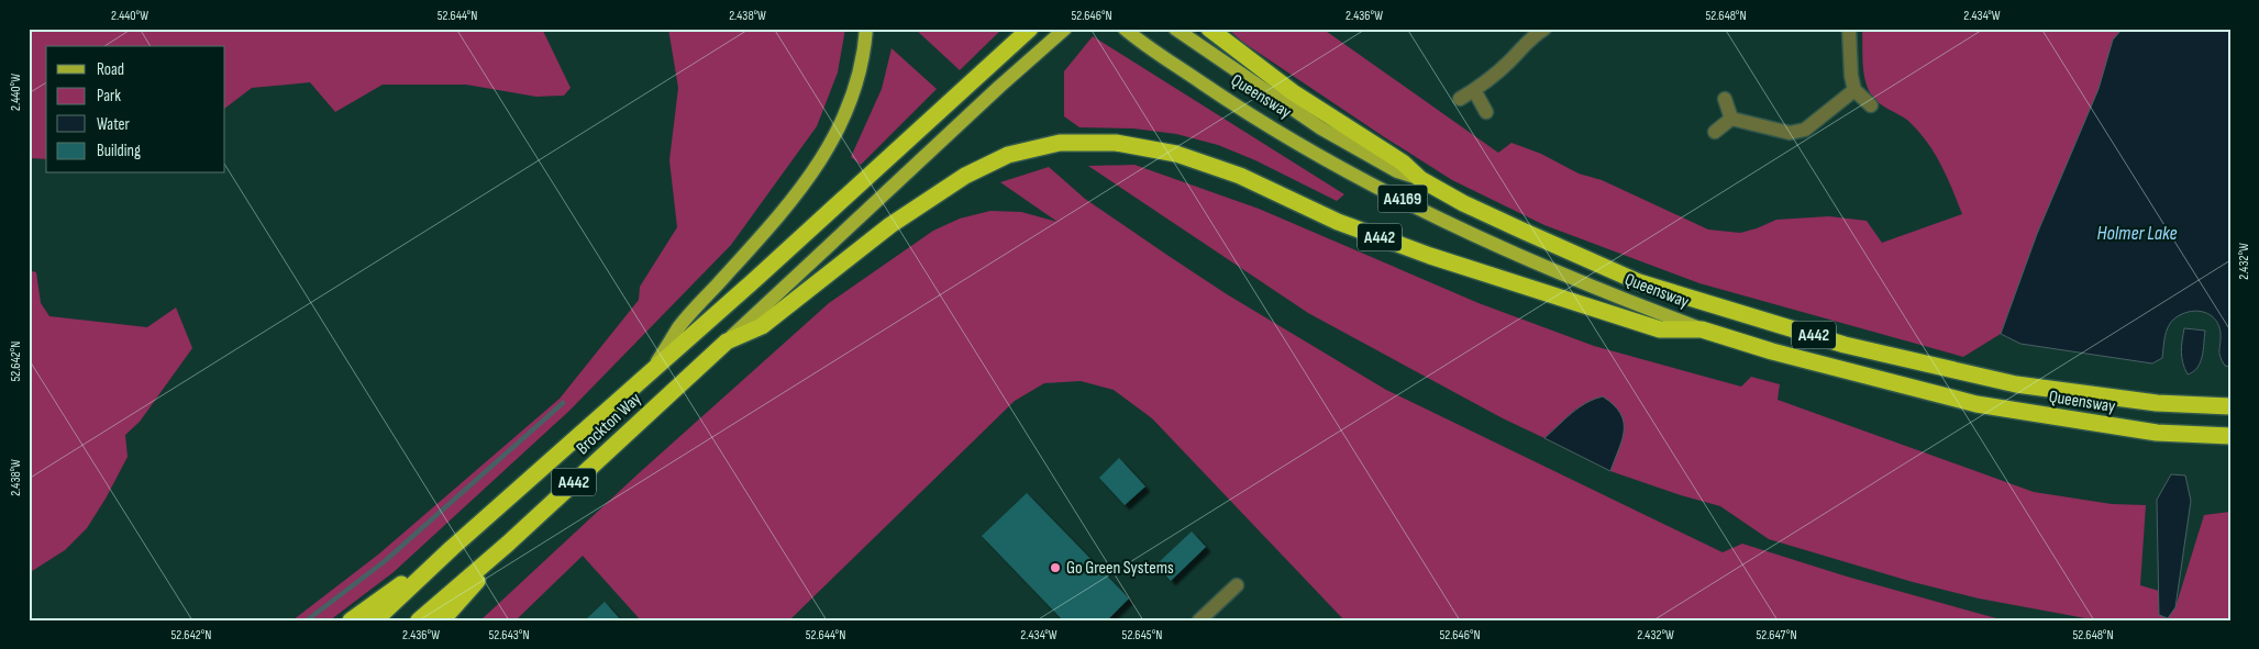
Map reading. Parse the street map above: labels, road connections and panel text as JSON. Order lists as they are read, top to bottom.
{
  "streets": {
    "highway": ["Queensway", "A442", "Brockton Way"],
    "main road": ["A4169"]
  },
  "crossings": [
    ["Queensway", "A442"],
    ["A442", "Brockton Way"]
  ],
  "water": ["Holmer Lake"],
  "places": ["Go Green Systems"],
  "legend": [
    "Road",
    "Park",
    "Water",
    "Building"
  ],
  "coordinates": [
    "2.440°W",
    "52.644°N",
    "2.438°W",
    "52.646°N",
    "2.436°W",
    "52.648°N",
    "2.434°W",
    "2.432°W",
    "52.642°N",
    "52.643°N",
    "52.645°N",
    "52.647°N"
  ]
}
